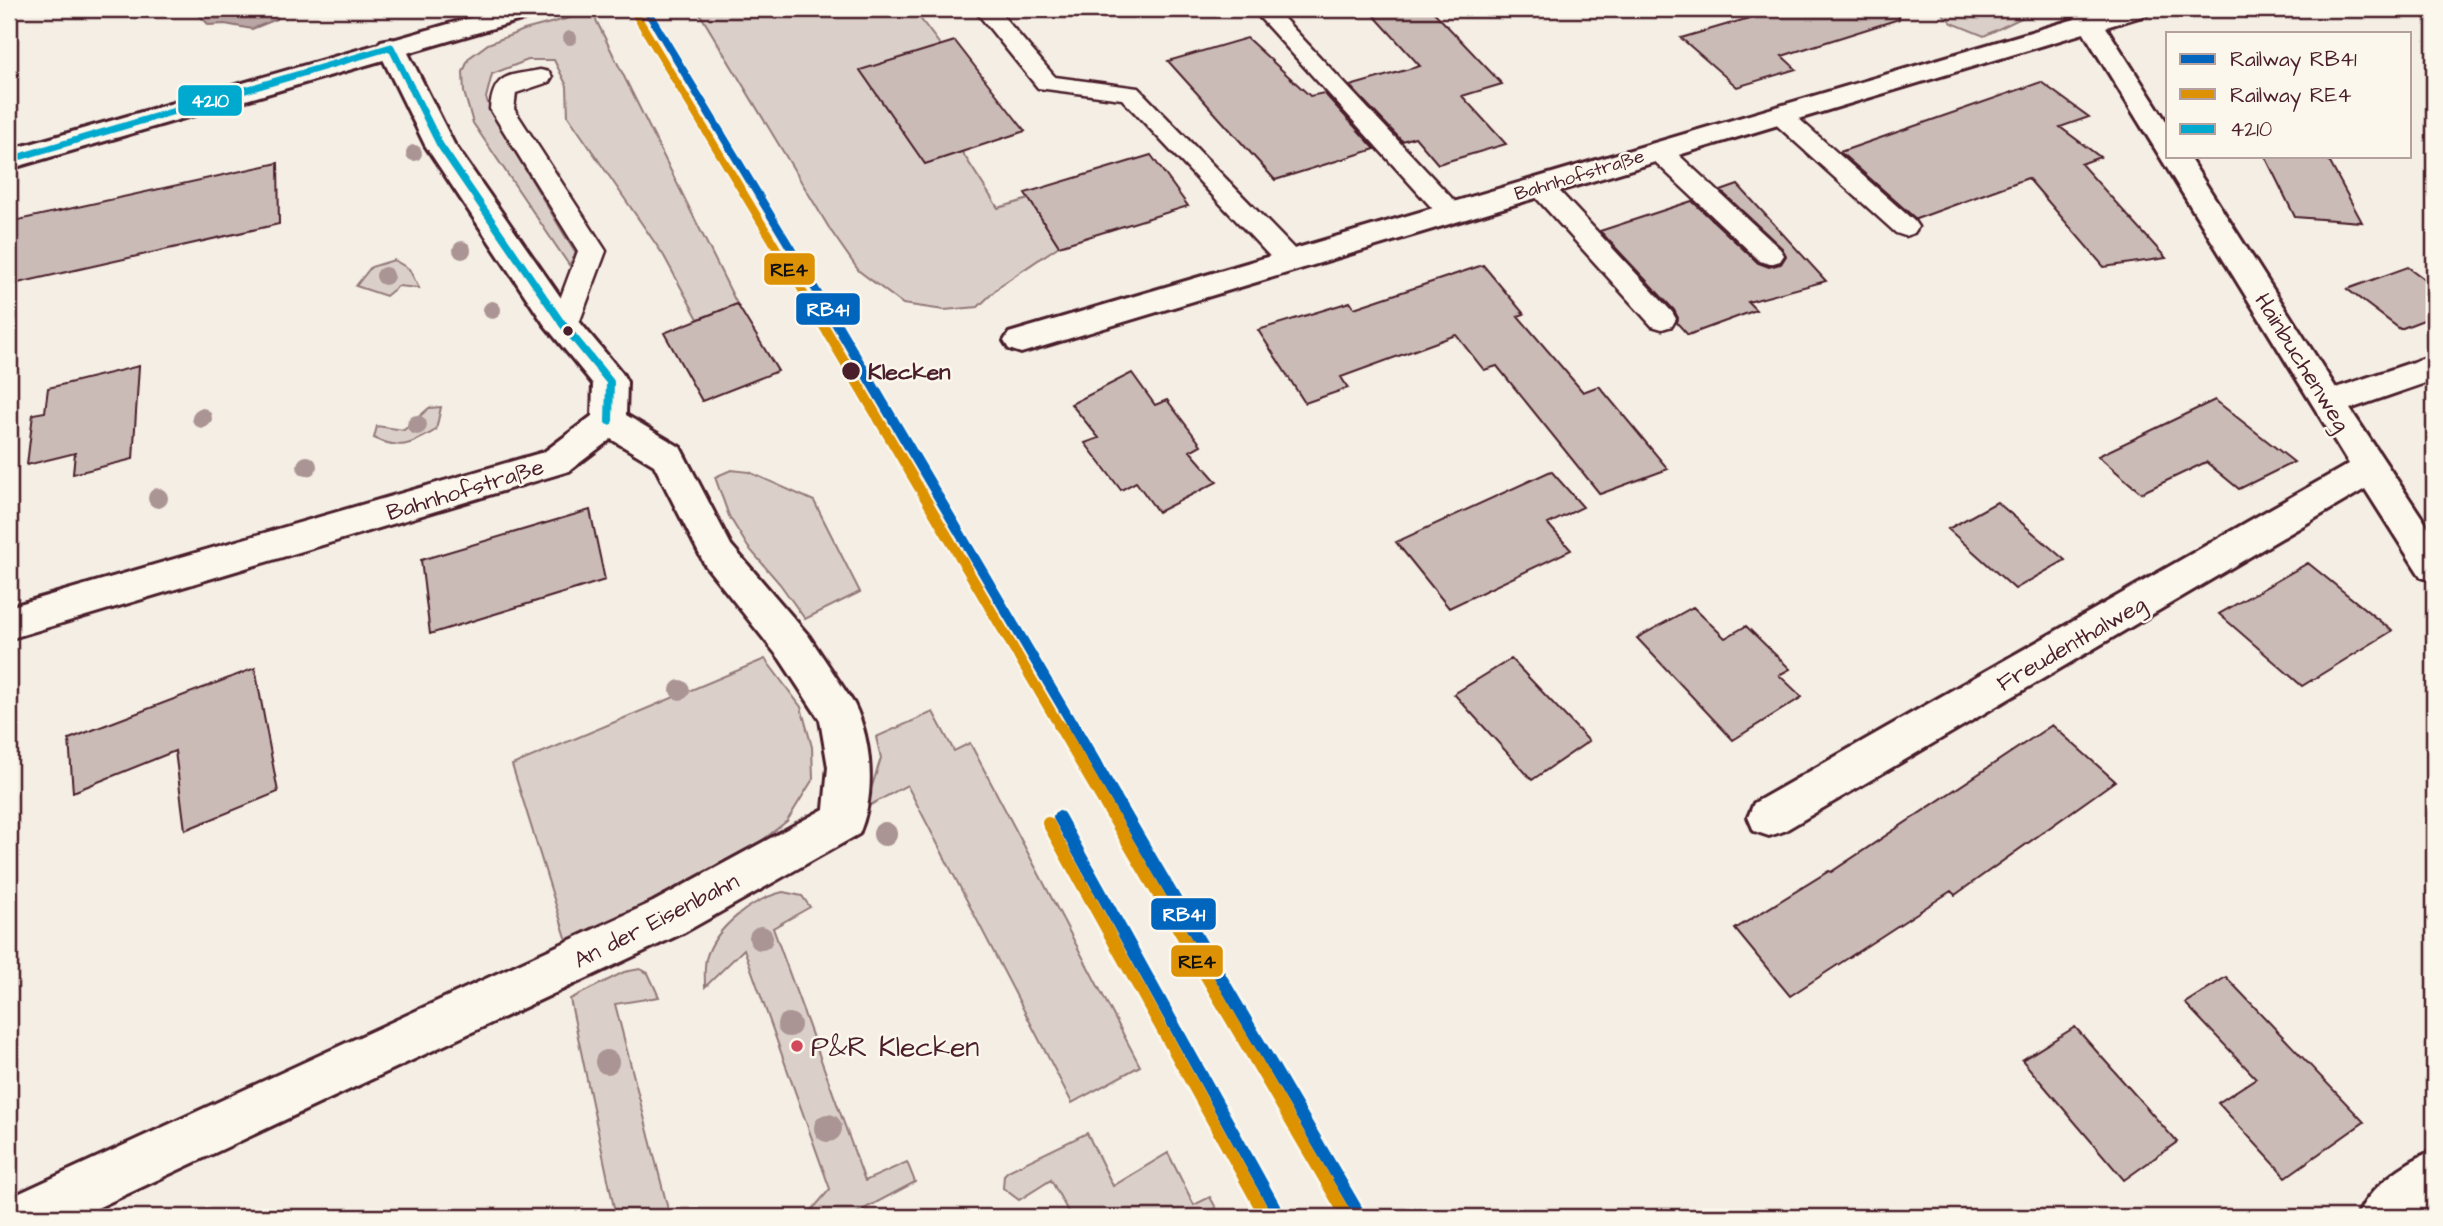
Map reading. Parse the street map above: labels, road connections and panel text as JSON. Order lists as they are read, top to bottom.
{
  "streets": {
    "street": [
      "Bahnhofstraße",
      "Hainbuchenweg",
      "Freudenthalweg",
      "An der Eisenbahn"
    ]
  },
  "crossings": [
    ["Bahnhofstraße", "An der Eisenbahn"],
    ["Hainbuchenweg", "Freudenthalweg"]
  ],
  "places": ["Klecken", "P&R Klecken"],
  "lines": ["rail line RB41", "rail line RE4", "transit line 4210"],
  "legend": ["Railway RB41", "Railway RE4", "4210"]
}
